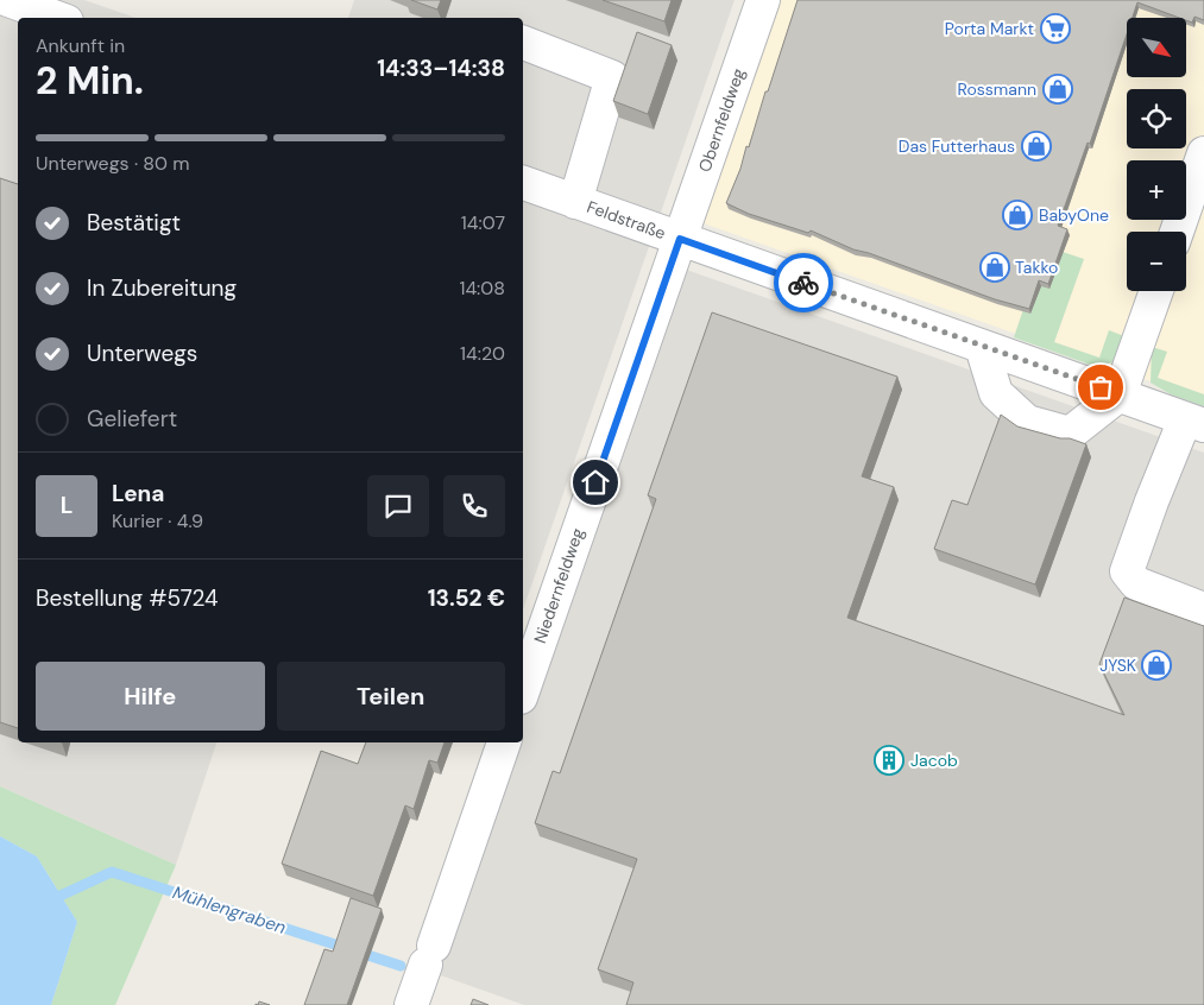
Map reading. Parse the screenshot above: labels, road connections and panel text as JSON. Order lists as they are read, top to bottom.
{
  "streets": {
    "street": ["Obernfeldweg", "Feldstraße", "Niedernfeldweg"]
  },
  "crossings": [
    ["Obernfeldweg", "Feldstraße"],
    ["Obernfeldweg", "Niedernfeldweg"],
    ["Feldstraße", "Niedernfeldweg"]
  ],
  "water": ["Mühlengraben"],
  "places": {
    "supermarket": ["Porta Markt"],
    "shop": [
      "Rossmann",
      "Das Futterhaus",
      "BabyOne",
      "Takko",
      "JYSK"
    ],
    "building": ["Jacob"]
  },
  "north": "bottom right",
  "page": {
    "map_buttons": ["+", "−"],
    "heading": ["2 Min.", "Ankunft in", "14:33–14:38"],
    "panel": [
      "Lena",
      "Kurier · 4.9",
      "Bestellung #5724",
      "13.52 €"
    ],
    "bar": "Unterwegs · 80 m",
    "list": [
      ["Bestätigt", "14:07"],
      ["In Zubereitung", "14:08"],
      ["Unterwegs", "14:20"],
      "Geliefert"
    ],
    "round": "L",
    "buttons": ["Hilfe", "Teilen"]
  }
}
